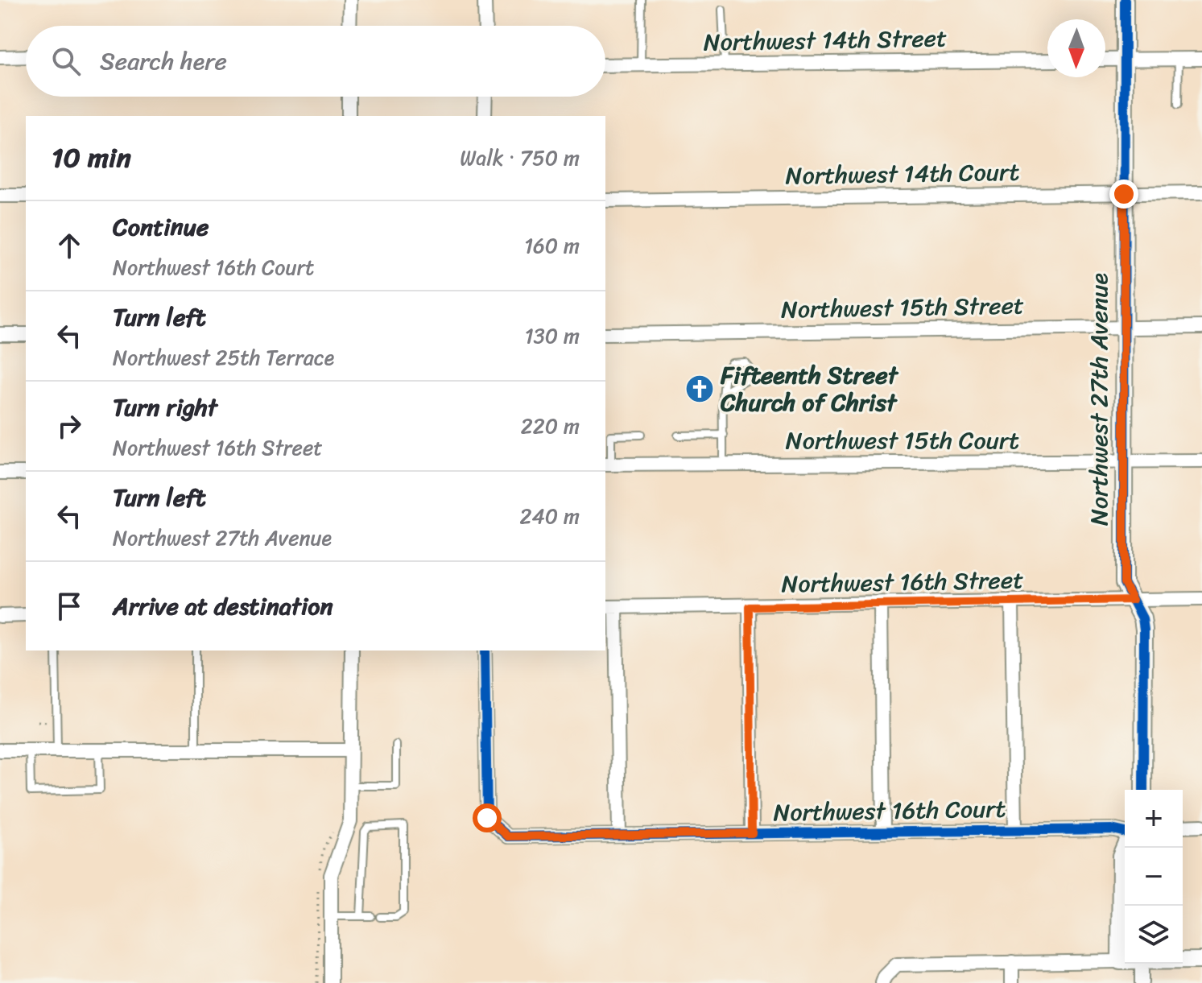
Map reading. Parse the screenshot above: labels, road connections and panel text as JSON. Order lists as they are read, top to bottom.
{
  "streets": {
    "street": [
      "Northwest 14th Street",
      "Northwest 14th Court",
      "Northwest 15th Street",
      "Northwest 27th Avenue",
      "Northwest 15th Court",
      "Northwest 16th Street",
      "Northwest 16th Court"
    ]
  },
  "crossings": [
    ["Northwest 14th Court", "Northwest 27th Avenue"],
    ["Northwest 15th Street", "Northwest 27th Avenue"],
    ["Northwest 27th Avenue", "Northwest 15th Court"],
    ["Northwest 27th Avenue", "Northwest 16th Street"]
  ],
  "places": {
    "church": ["Fifteenth Street Church of Christ"]
  },
  "north": "bottom",
  "page": {
    "search": "Search here",
    "heading": ["10 min", "Walk · 750 m"],
    "list": [
      ["Continue", "Northwest 16th Court", "160 m"],
      ["Turn left", "Northwest 25th Terrace", "130 m"],
      ["Turn right", "Northwest 16th Street", "220 m"],
      ["Turn left", "Northwest 27th Avenue", "240 m"],
      "Arrive at destination"
    ],
    "map_buttons": ["+", "−"]
  }
}
